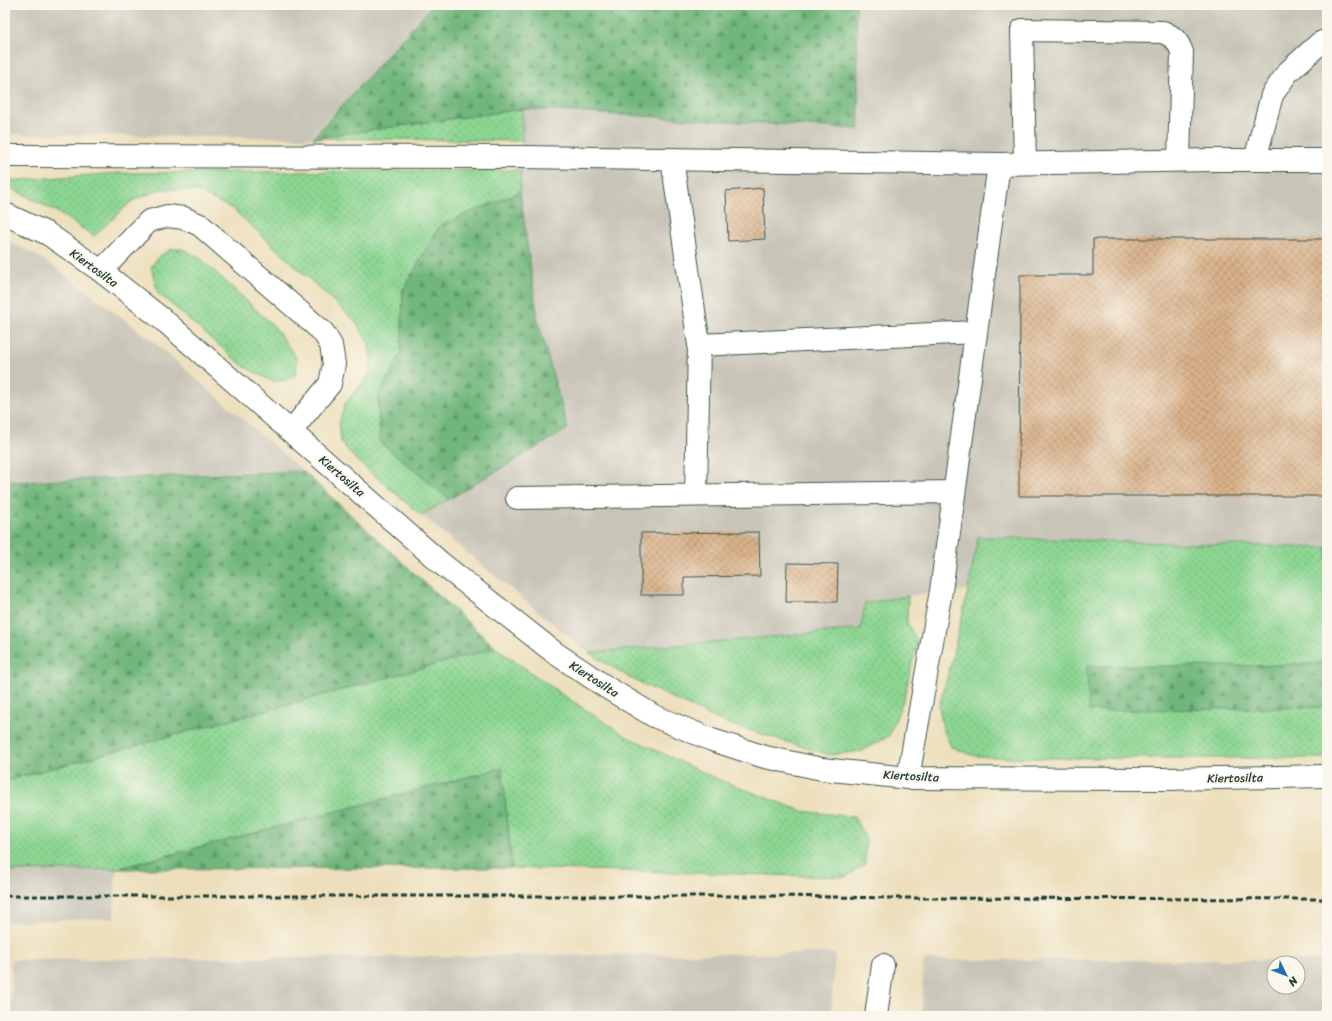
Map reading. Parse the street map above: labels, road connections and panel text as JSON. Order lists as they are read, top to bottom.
{
  "streets": {
    "street": ["Kiertosilta"]
  },
  "north": "bottom right"
}
